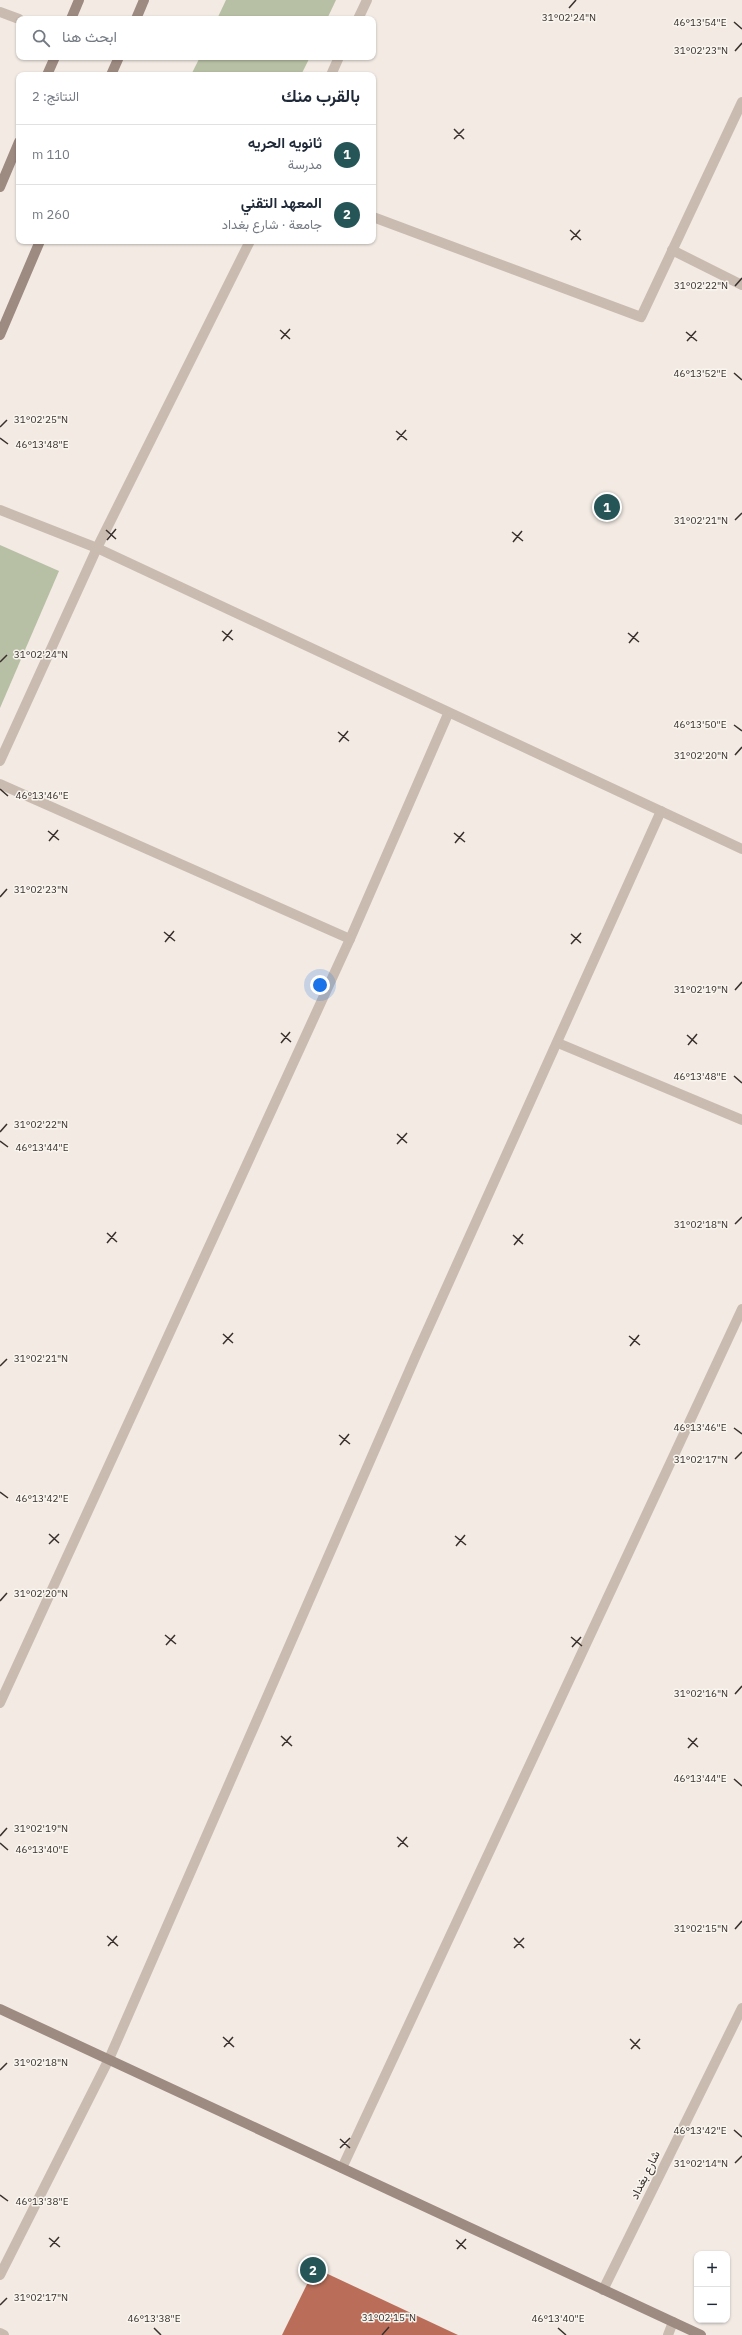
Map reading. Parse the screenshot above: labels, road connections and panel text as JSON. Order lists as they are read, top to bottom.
{
  "streets": {
    "street": ["شارع بغداد"]
  },
  "page": {
    "search": "ابحث هنا",
    "heading": ["بالقرب منك", "النتائج: 2"],
    "list": [
      {
        "mark": "1",
        "name": "ثانويه الحريه",
        "note": "مدرسة",
        "value": "110 m"
      },
      {
        "mark": "2",
        "name": "المعهد التقني",
        "note": "جامعة · شارع بغداد",
        "value": "260 m"
      }
    ],
    "pins": ["1", "2"],
    "map_buttons": ["+", "−"]
  },
  "coordinates": [
    "31°02'24\"N",
    "46°13'54\"E",
    "31°02'23\"N",
    "31°02'22\"N",
    "46°13'52\"E",
    "31°02'25\"N",
    "46°13'48\"E",
    "31°02'21\"N",
    "46°13'50\"E",
    "31°02'20\"N",
    "46°13'46\"E",
    "31°02'19\"N",
    "46°13'44\"E",
    "31°02'18\"N",
    "31°02'17\"N",
    "46°13'42\"E",
    "31°02'16\"N",
    "46°13'40\"E",
    "31°02'15\"N",
    "31°02'14\"N",
    "46°13'38\"E"
  ]
}
